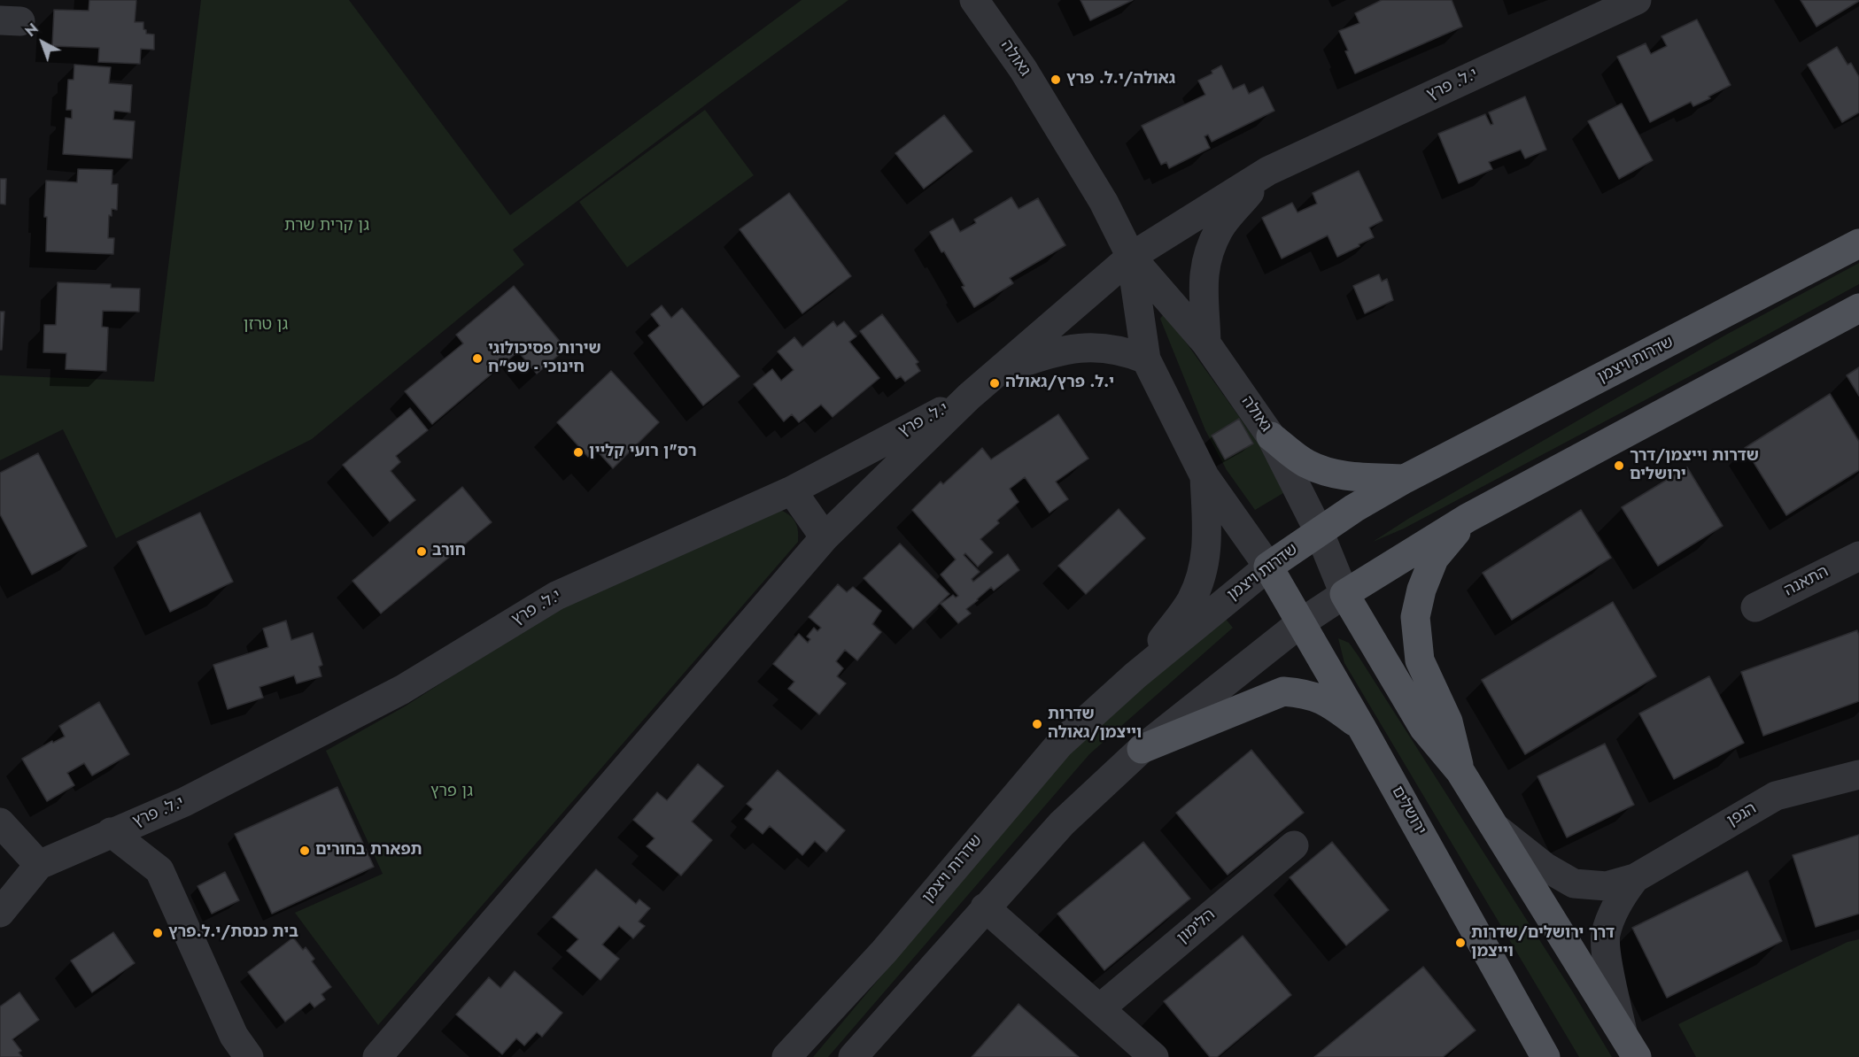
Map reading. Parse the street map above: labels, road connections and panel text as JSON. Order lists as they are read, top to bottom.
{
  "streets": {
    "main road": ["שדרות ויצמן", "ירושלים"],
    "street": [
      "גאולה",
      "י.ל. פרץ",
      "התאנה",
      "הגפן",
      "הלימון"
    ]
  },
  "crossings": [
    ["גאולה", "י.ל. פרץ"],
    ["גאולה", "שדרות ויצמן"],
    ["גאולה", "ירושלים"],
    ["שדרות ויצמן", "ירושלים"]
  ],
  "parks": ["גן קרית שרת", "גן טרזן", "גן פרץ"],
  "places": [
    "גאולה/י.ל. פרץ",
    "שירות פסיכולוגי חינוכי - שפ\"ח",
    "י.ל. פרץ/גאולה",
    "רס\"ן רועי קליין",
    "שדרות וייצמן/דרך ירושלים",
    "חורב",
    "שדרות וייצמן/גאולה",
    "תפארת בחורים",
    "בית כנסת/י.ל.פרץ",
    "דרך ירושלים/שדרות וייצמן"
  ],
  "north": "top left"
}
